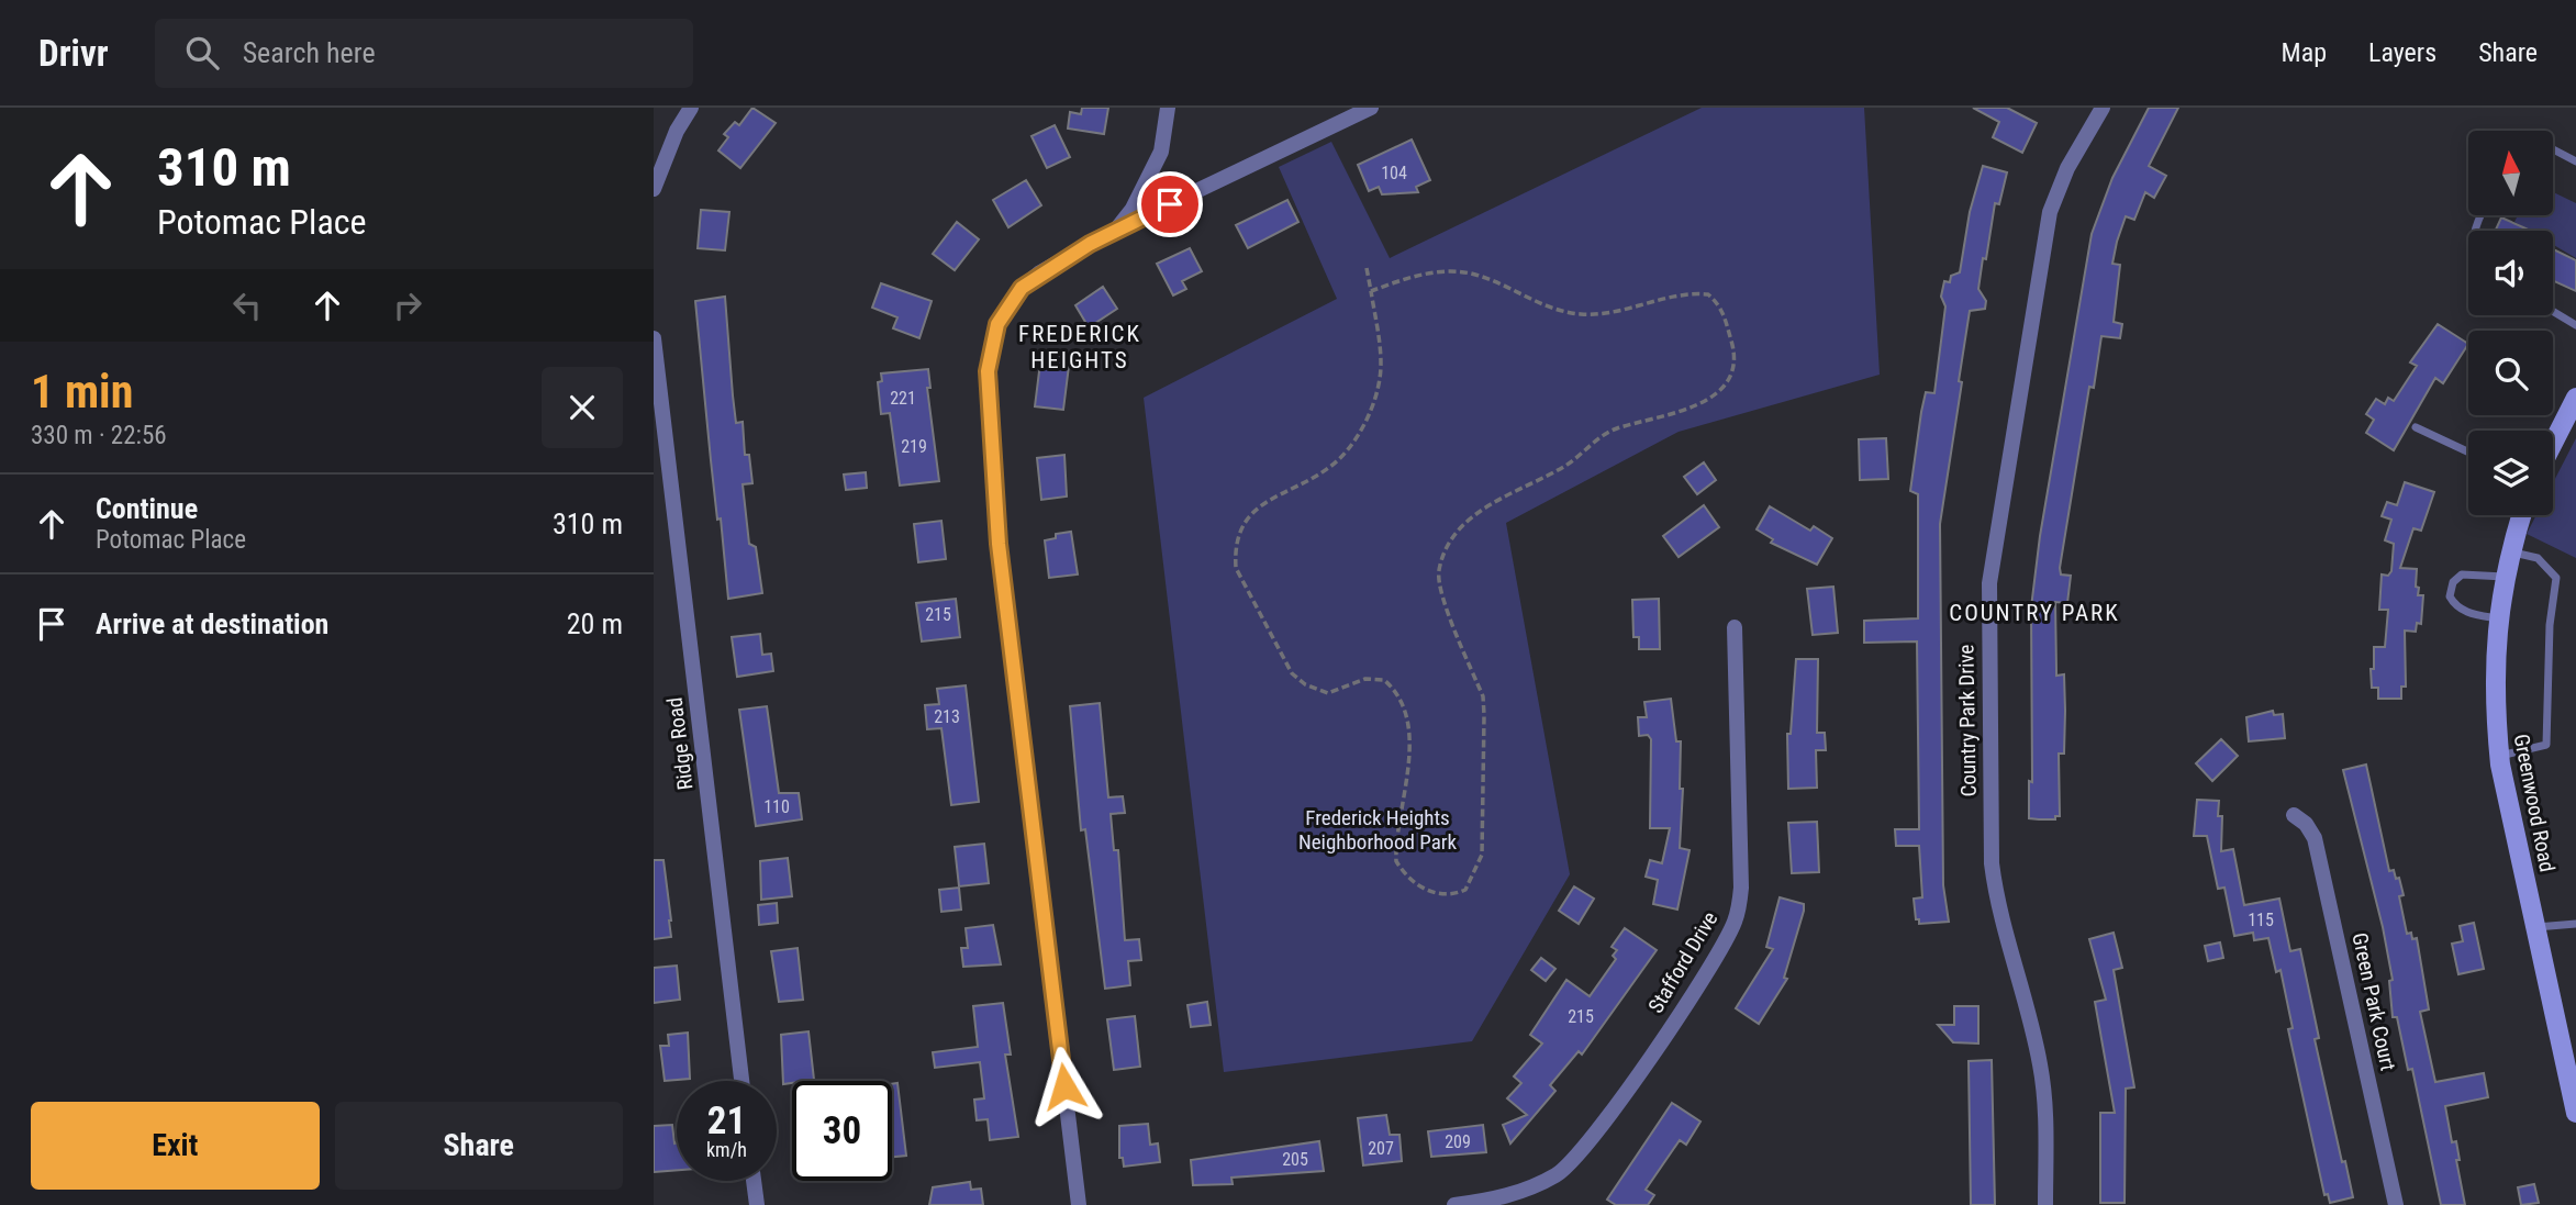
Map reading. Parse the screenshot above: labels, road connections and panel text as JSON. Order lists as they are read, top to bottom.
{
  "streets": {
    "main road": ["Greenwood Road"],
    "street": [
      "Country Park Drive",
      "Ridge Road",
      "Stafford Drive",
      "Green Park Court"
    ]
  },
  "districts": ["FREDERICK HEIGHTS", "COUNTRY PARK"],
  "parks": ["Frederick Heights Neighborhood Park"],
  "house_numbers": [
    "104",
    "221",
    "219",
    "215",
    "213",
    "110",
    "115",
    "215",
    "209",
    "207",
    "205"
  ],
  "north": "top",
  "page": {
    "header": "Drivr",
    "search": "Search here",
    "nav": ["Map", "Layers", "Share"],
    "turn": ["310 m", "Potomac Place"],
    "heading": ["1 min", "330 m · 22:56"],
    "list": [
      {
        "name": "Continue",
        "note": "Potomac Place",
        "value": "310 m"
      },
      {
        "name": "Arrive at destination",
        "value": "20 m"
      }
    ],
    "speed": "21 km/h",
    "limit": "30",
    "buttons": ["Exit", "Share"]
  }
}
